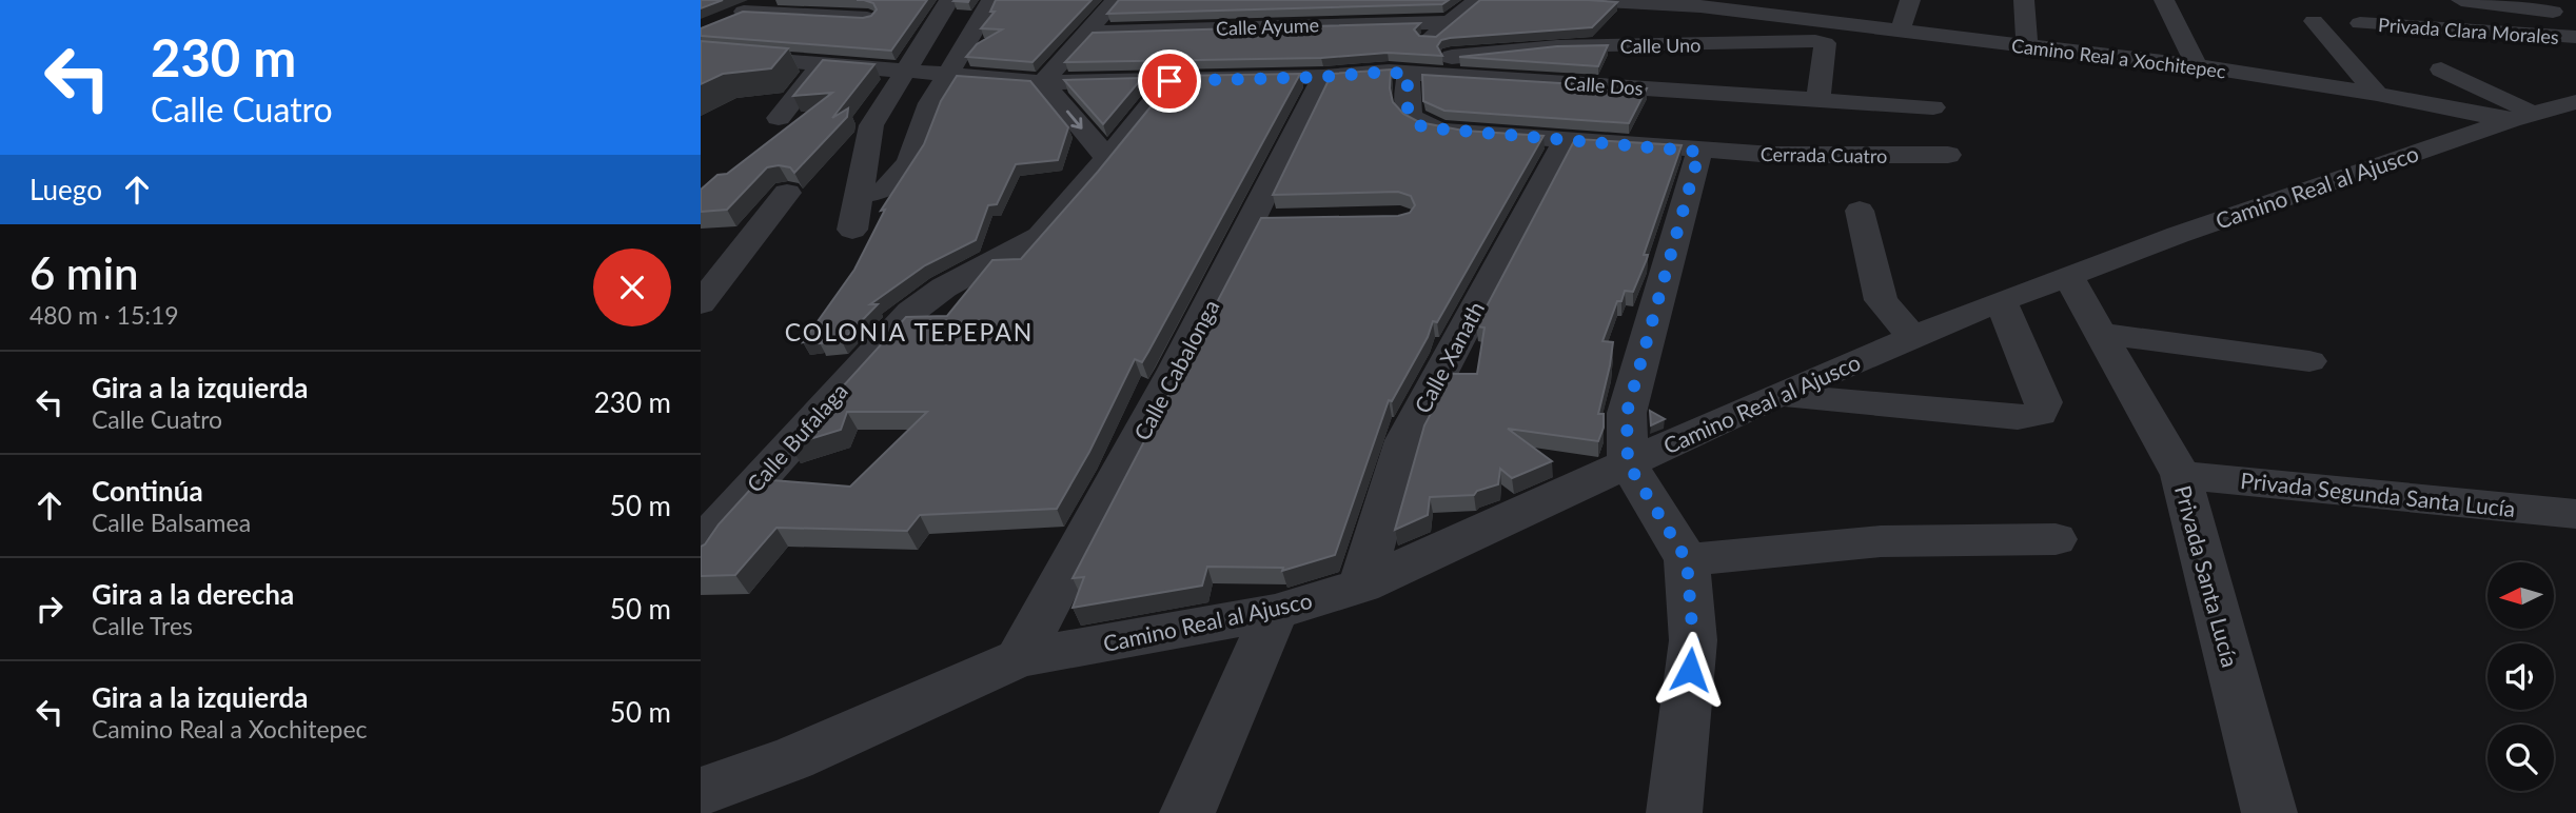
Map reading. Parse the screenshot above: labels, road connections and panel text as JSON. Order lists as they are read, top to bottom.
{
  "streets": {
    "street": [
      "Calle Ayume",
      "Privada Clara Morales",
      "Calle Uno",
      "Camino Real a Xochitepec",
      "Calle Dos",
      "Cerrada Cuatro",
      "Camino Real al Ajusco",
      "Calle Xanath",
      "Calle Cabalonga",
      "Calle Bufalaga",
      "Privada Segunda Santa Lucía",
      "Privada Santa Lucía"
    ]
  },
  "crossings": [
    ["Calle Uno", "Calle Dos"],
    ["Calle Uno", "Cerrada Cuatro"],
    ["Camino Real a Xochitepec", "Camino Real al Ajusco"],
    ["Calle Dos", "Cerrada Cuatro"],
    ["Cerrada Cuatro", "Calle Xanath"],
    ["Camino Real al Ajusco", "Calle Xanath"],
    ["Camino Real al Ajusco", "Calle Cabalonga"],
    ["Camino Real al Ajusco", "Privada Santa Lucía"],
    ["Privada Segunda Santa Lucía", "Privada Santa Lucía"]
  ],
  "districts": ["COLONIA TEPEPAN"],
  "north": "left",
  "page": {
    "turn": ["230 m", "Calle Cuatro"],
    "then": "Luego",
    "heading": ["6 min", "480 m · 15:19"],
    "list": [
      {
        "name": "Gira a la izquierda",
        "note": "Calle Cuatro",
        "value": "230 m"
      },
      {
        "name": "Continúa",
        "note": "Calle Balsamea",
        "value": "50 m"
      },
      {
        "name": "Gira a la derecha",
        "note": "Calle Tres",
        "value": "50 m"
      },
      {
        "name": "Gira a la izquierda",
        "note": "Camino Real a Xochitepec",
        "value": "50 m"
      }
    ]
  }
}
